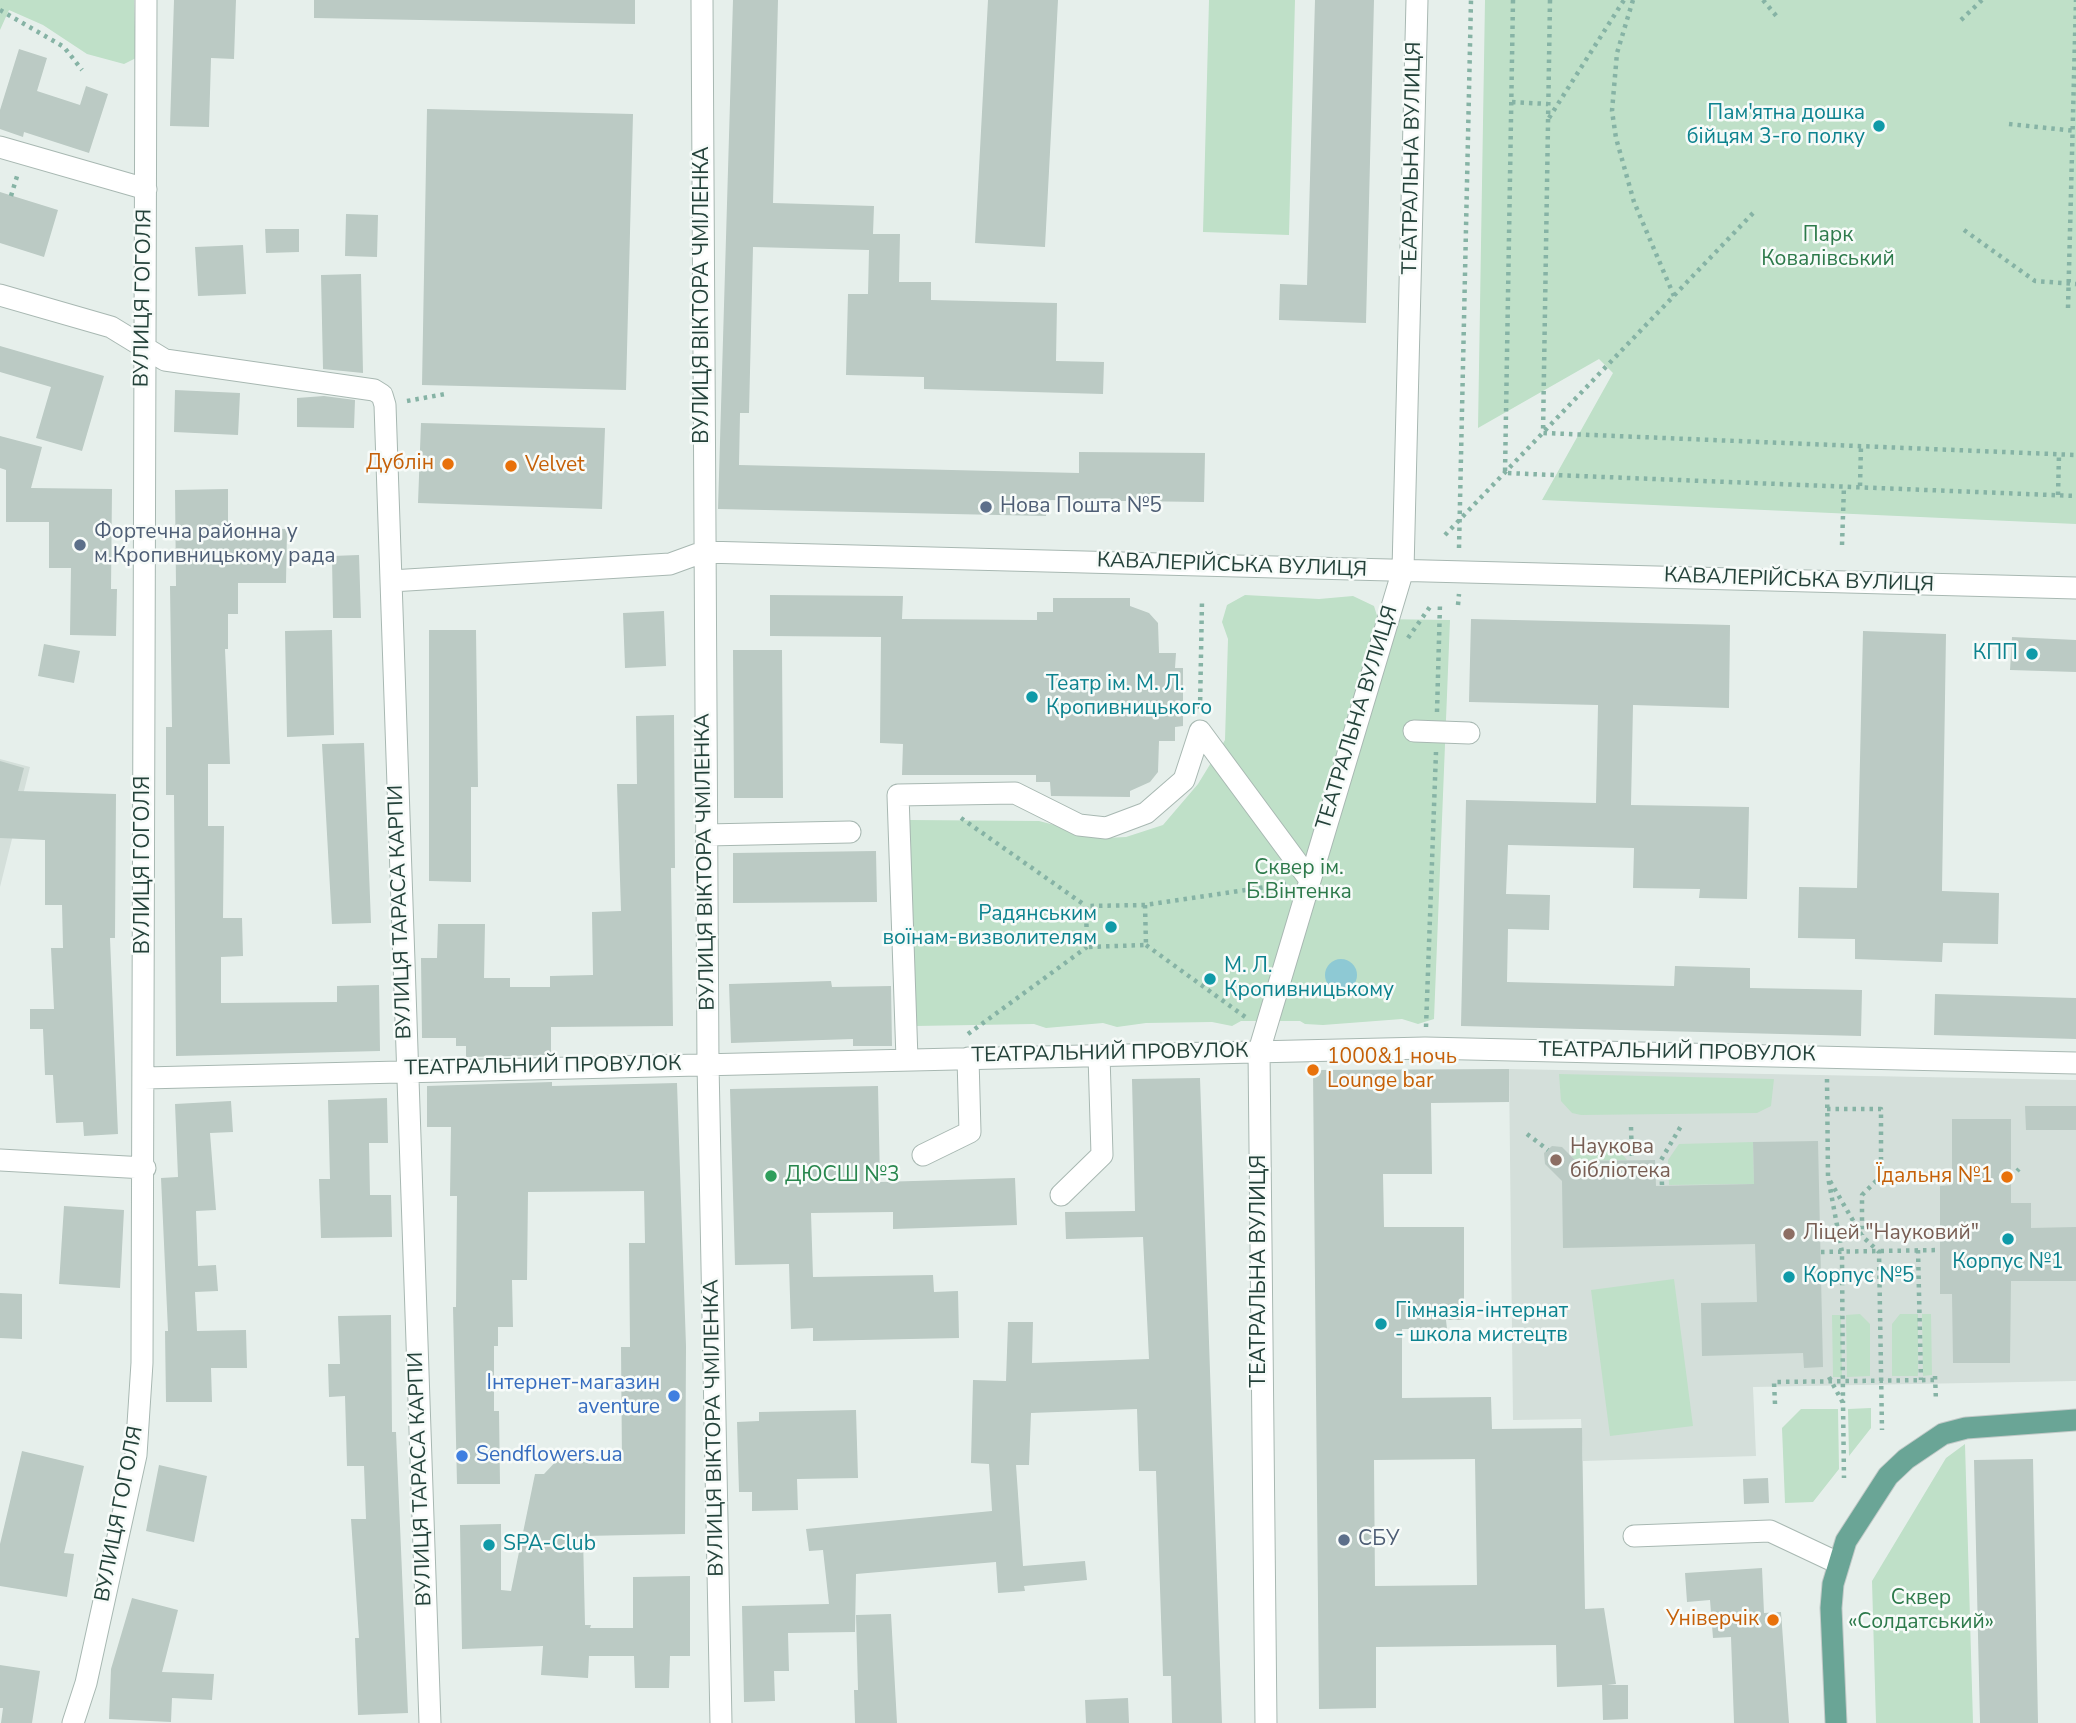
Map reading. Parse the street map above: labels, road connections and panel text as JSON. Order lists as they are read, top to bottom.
{
  "streets": {
    "street": [
      "ТЕАТРАЛЬНА ВУЛИЦЯ",
      "ВУЛИЦЯ ВІКТОРА ЧМІЛЕНКА",
      "ВУЛИЦЯ ГОГОЛЯ",
      "КАВАЛЕРІЙСЬКА ВУЛИЦЯ",
      "ВУЛИЦЯ ТАРАСА КАРПИ",
      "ТЕАТРАЛЬНИЙ ПРОВУЛОК"
    ]
  },
  "crossings": [
    ["ТЕАТРАЛЬНА ВУЛИЦЯ", "КАВАЛЕРІЙСЬКА ВУЛИЦЯ"],
    ["ТЕАТРАЛЬНА ВУЛИЦЯ", "ТЕАТРАЛЬНИЙ ПРОВУЛОК"],
    ["ВУЛИЦЯ ВІКТОРА ЧМІЛЕНКА", "КАВАЛЕРІЙСЬКА ВУЛИЦЯ"],
    ["ВУЛИЦЯ ВІКТОРА ЧМІЛЕНКА", "ТЕАТРАЛЬНИЙ ПРОВУЛОК"],
    ["ВУЛИЦЯ ГОГОЛЯ", "ВУЛИЦЯ ТАРАСА КАРПИ"],
    ["ВУЛИЦЯ ГОГОЛЯ", "ТЕАТРАЛЬНИЙ ПРОВУЛОК"],
    ["КАВАЛЕРІЙСЬКА ВУЛИЦЯ", "ВУЛИЦЯ ТАРАСА КАРПИ"],
    ["ВУЛИЦЯ ТАРАСА КАРПИ", "ТЕАТРАЛЬНИЙ ПРОВУЛОК"]
  ],
  "parks": ["Парк Ковалівський", "Сквер ім. Б.Вінтенка", "Сквер «Солдатський»"],
  "places": [
    "Пам'ятна дошка бійцям 3-го полку",
    "Дублін",
    "Velvet",
    "Нова Пошта №5",
    "Фортечна районна у м.Кропивницькому рада",
    "КПП",
    "Театр ім. М. Л. Кропивницького",
    "Радянським воїнам-визволителям",
    "М. Л. Кропивницькому",
    "1000&1 ночь Lounge bar",
    "Наукова бібліотека",
    "ДЮСШ №3",
    "Їдальня №1",
    "Ліцей \"Науковий\"",
    "Корпус №1",
    "Корпус №5",
    "Гімназія-інтернат - школа мистецтв",
    "Інтернет-магазин aventure",
    "Sendflowers.ua",
    "СБУ",
    "SPA-Club",
    "Універчік"
  ]
}
